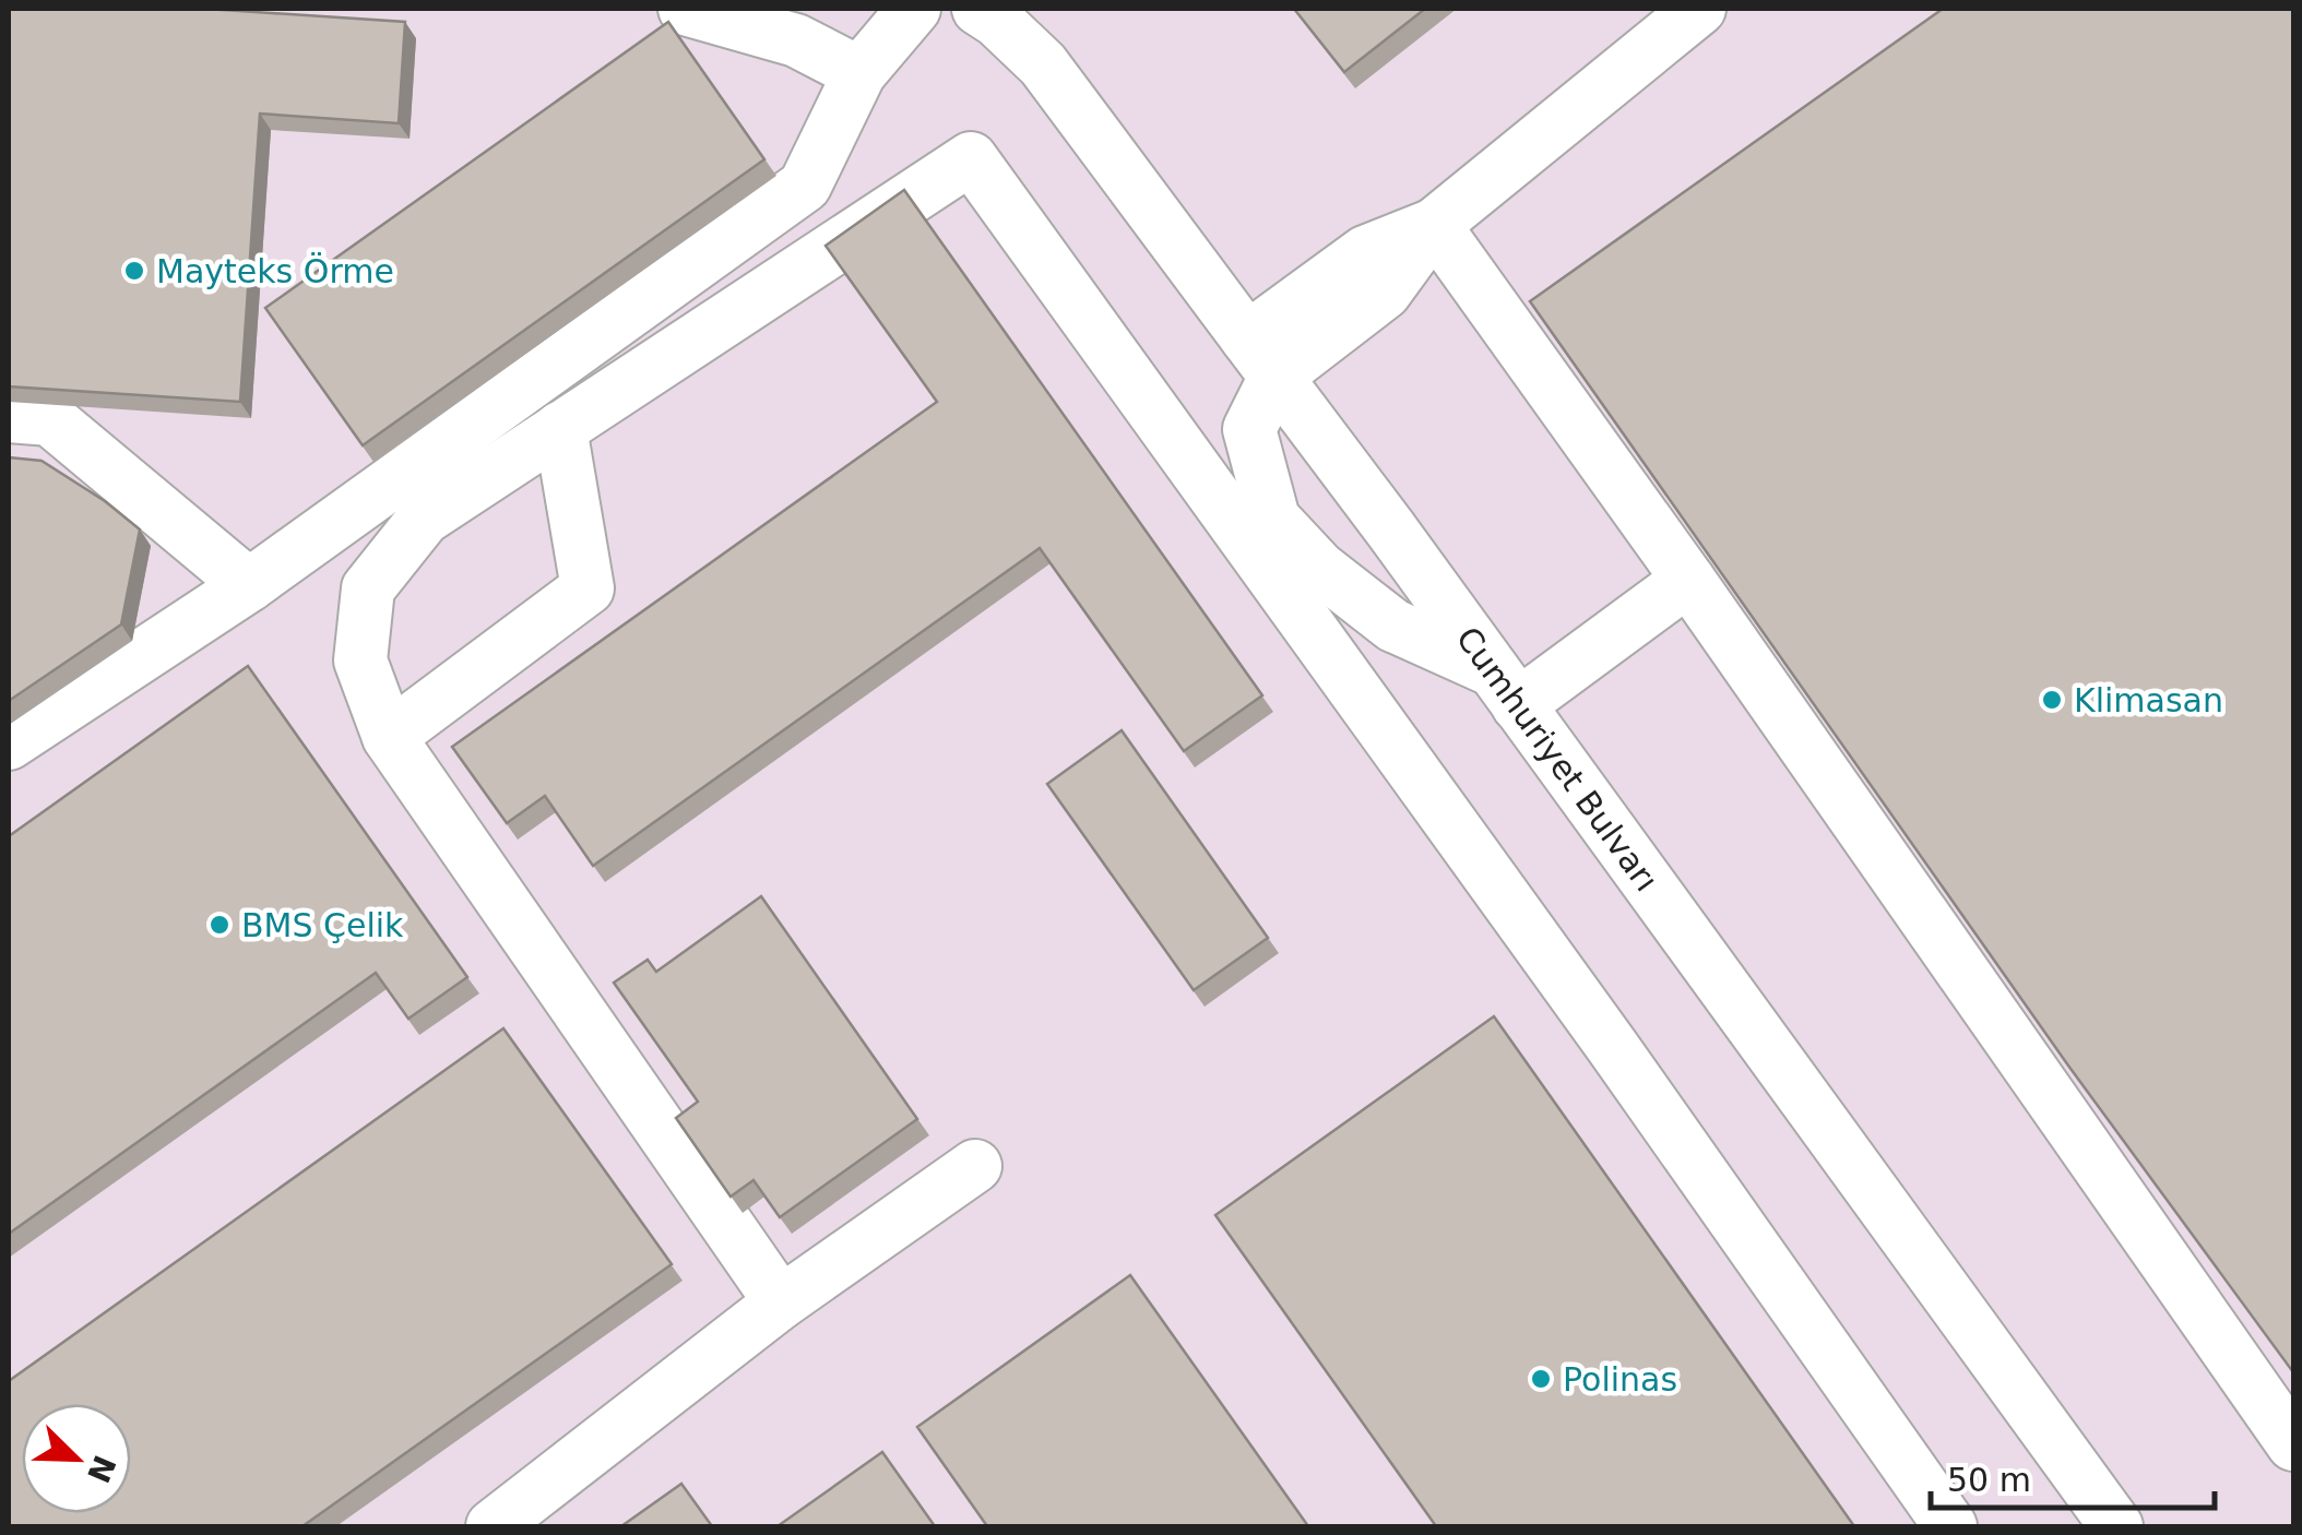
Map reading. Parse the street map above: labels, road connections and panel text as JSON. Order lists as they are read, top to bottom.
{
  "streets": {
    "street": ["Cumhuriyet Bulvarı"]
  },
  "places": [
    "Mayteks Örme",
    "Klimasan",
    "BMS Çelik",
    "Polinas"
  ],
  "scale_bar": "50 m",
  "north": "bottom right"
}
